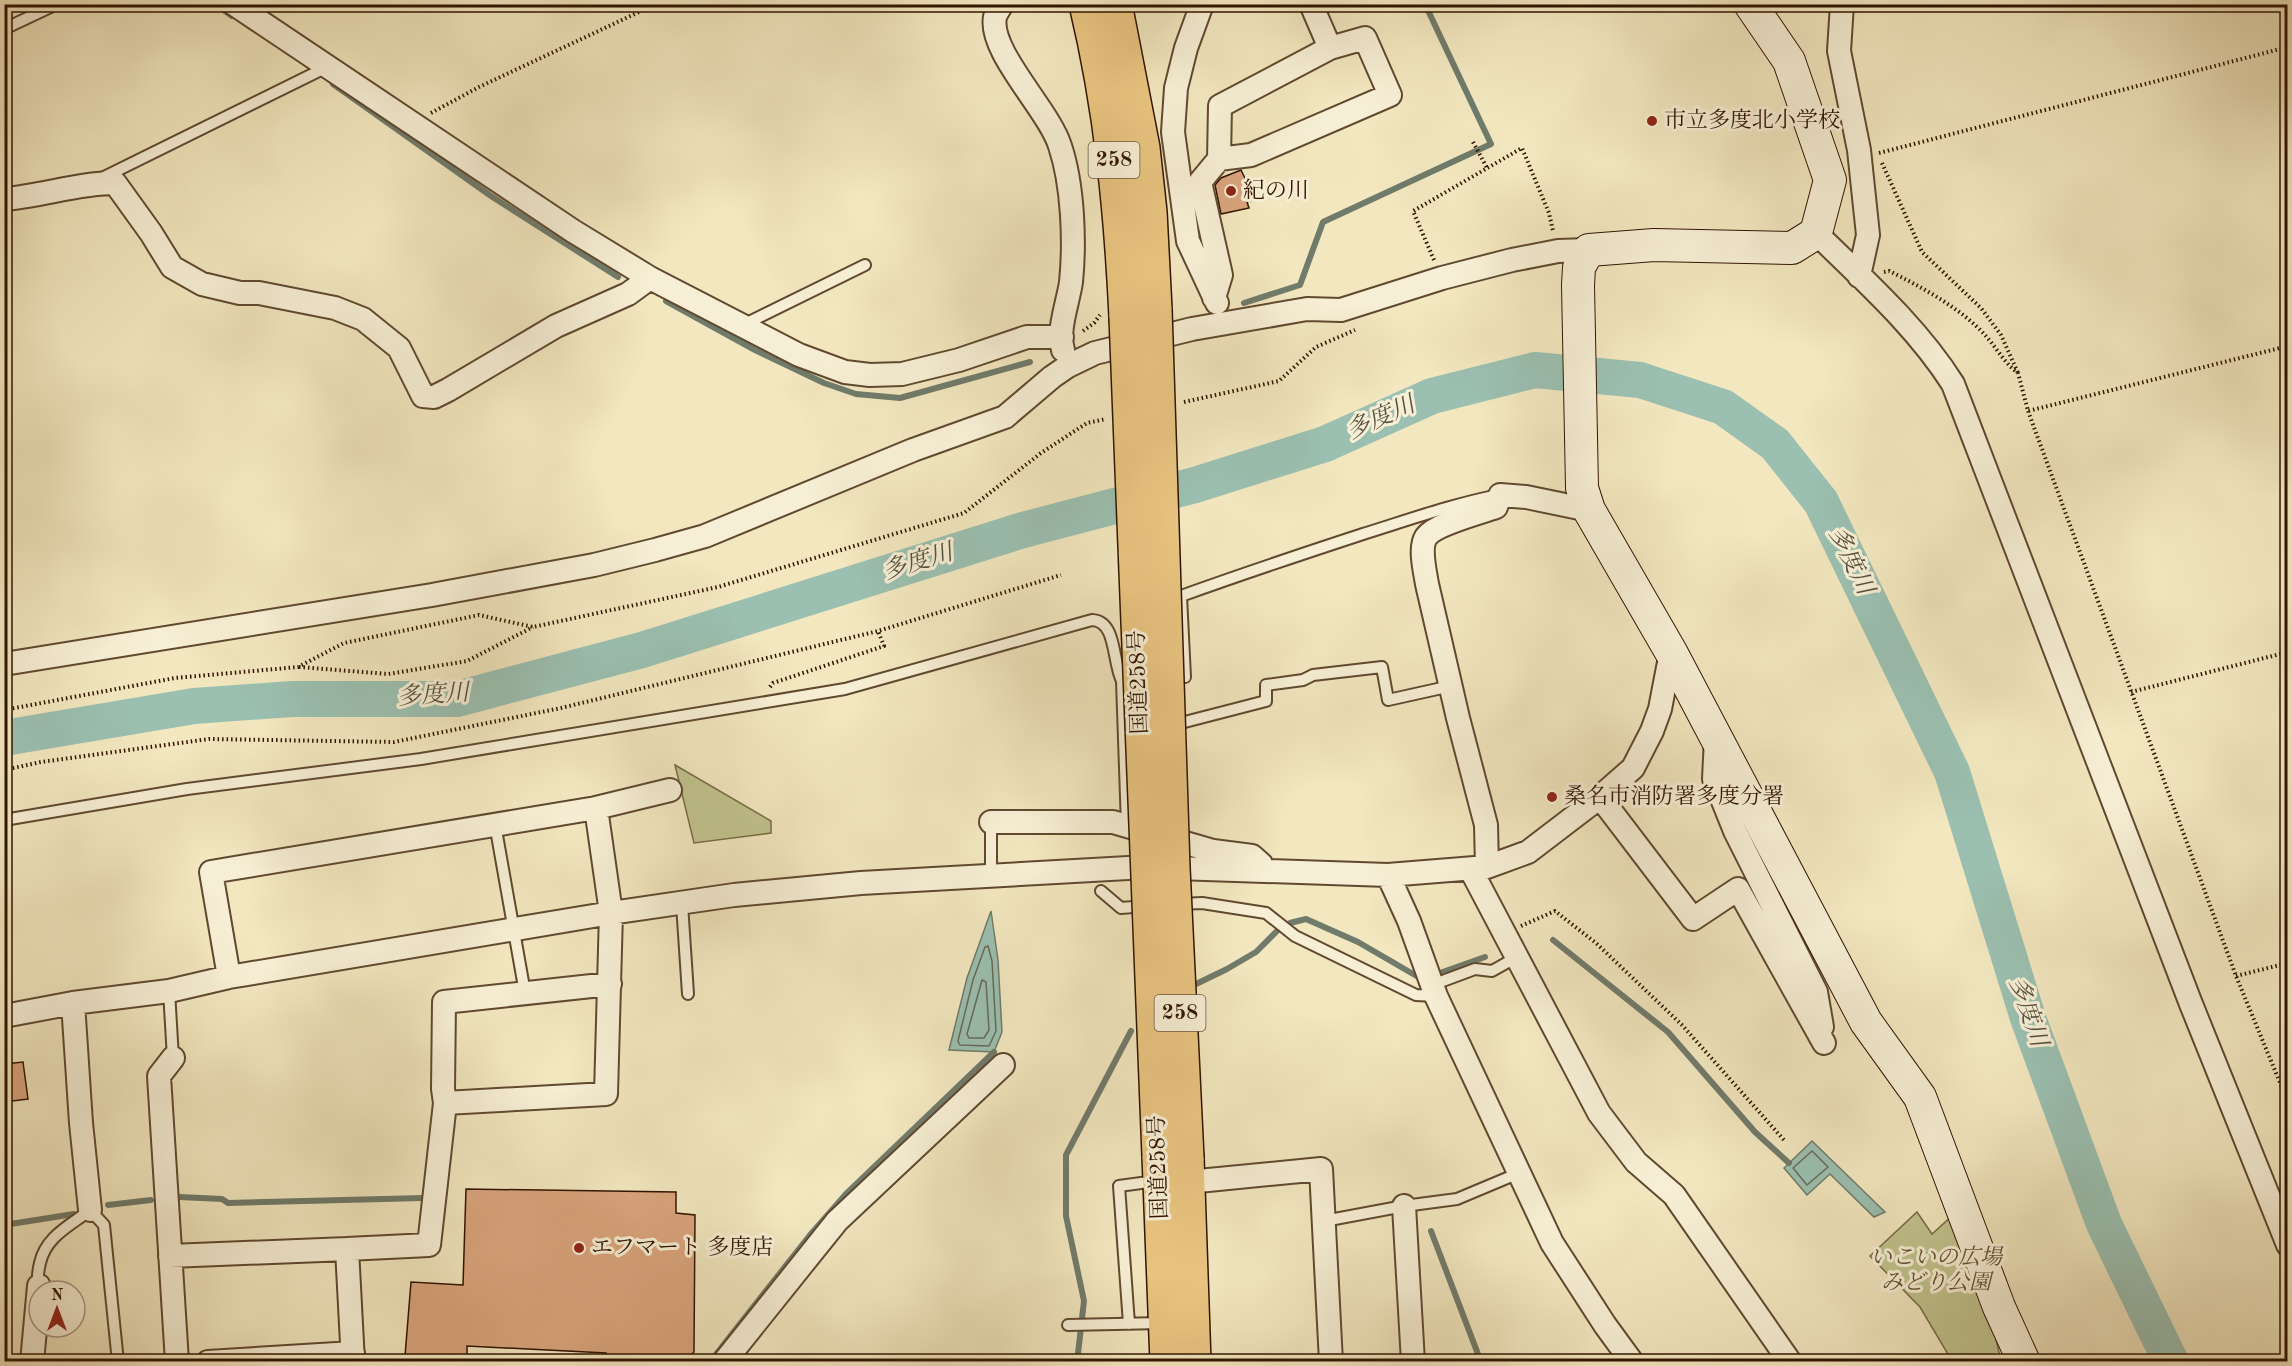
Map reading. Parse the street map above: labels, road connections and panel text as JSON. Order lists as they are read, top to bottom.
{
  "streets": {
    "highway": ["258", "国道258号"]
  },
  "water": ["多度川"],
  "parks": ["いこいの広場 みどり公園"],
  "places": [
    "市立多度北小学校",
    "紀の川",
    "桑名市消防署多度分署",
    "エフマート 多度店"
  ],
  "north": "top"
}
